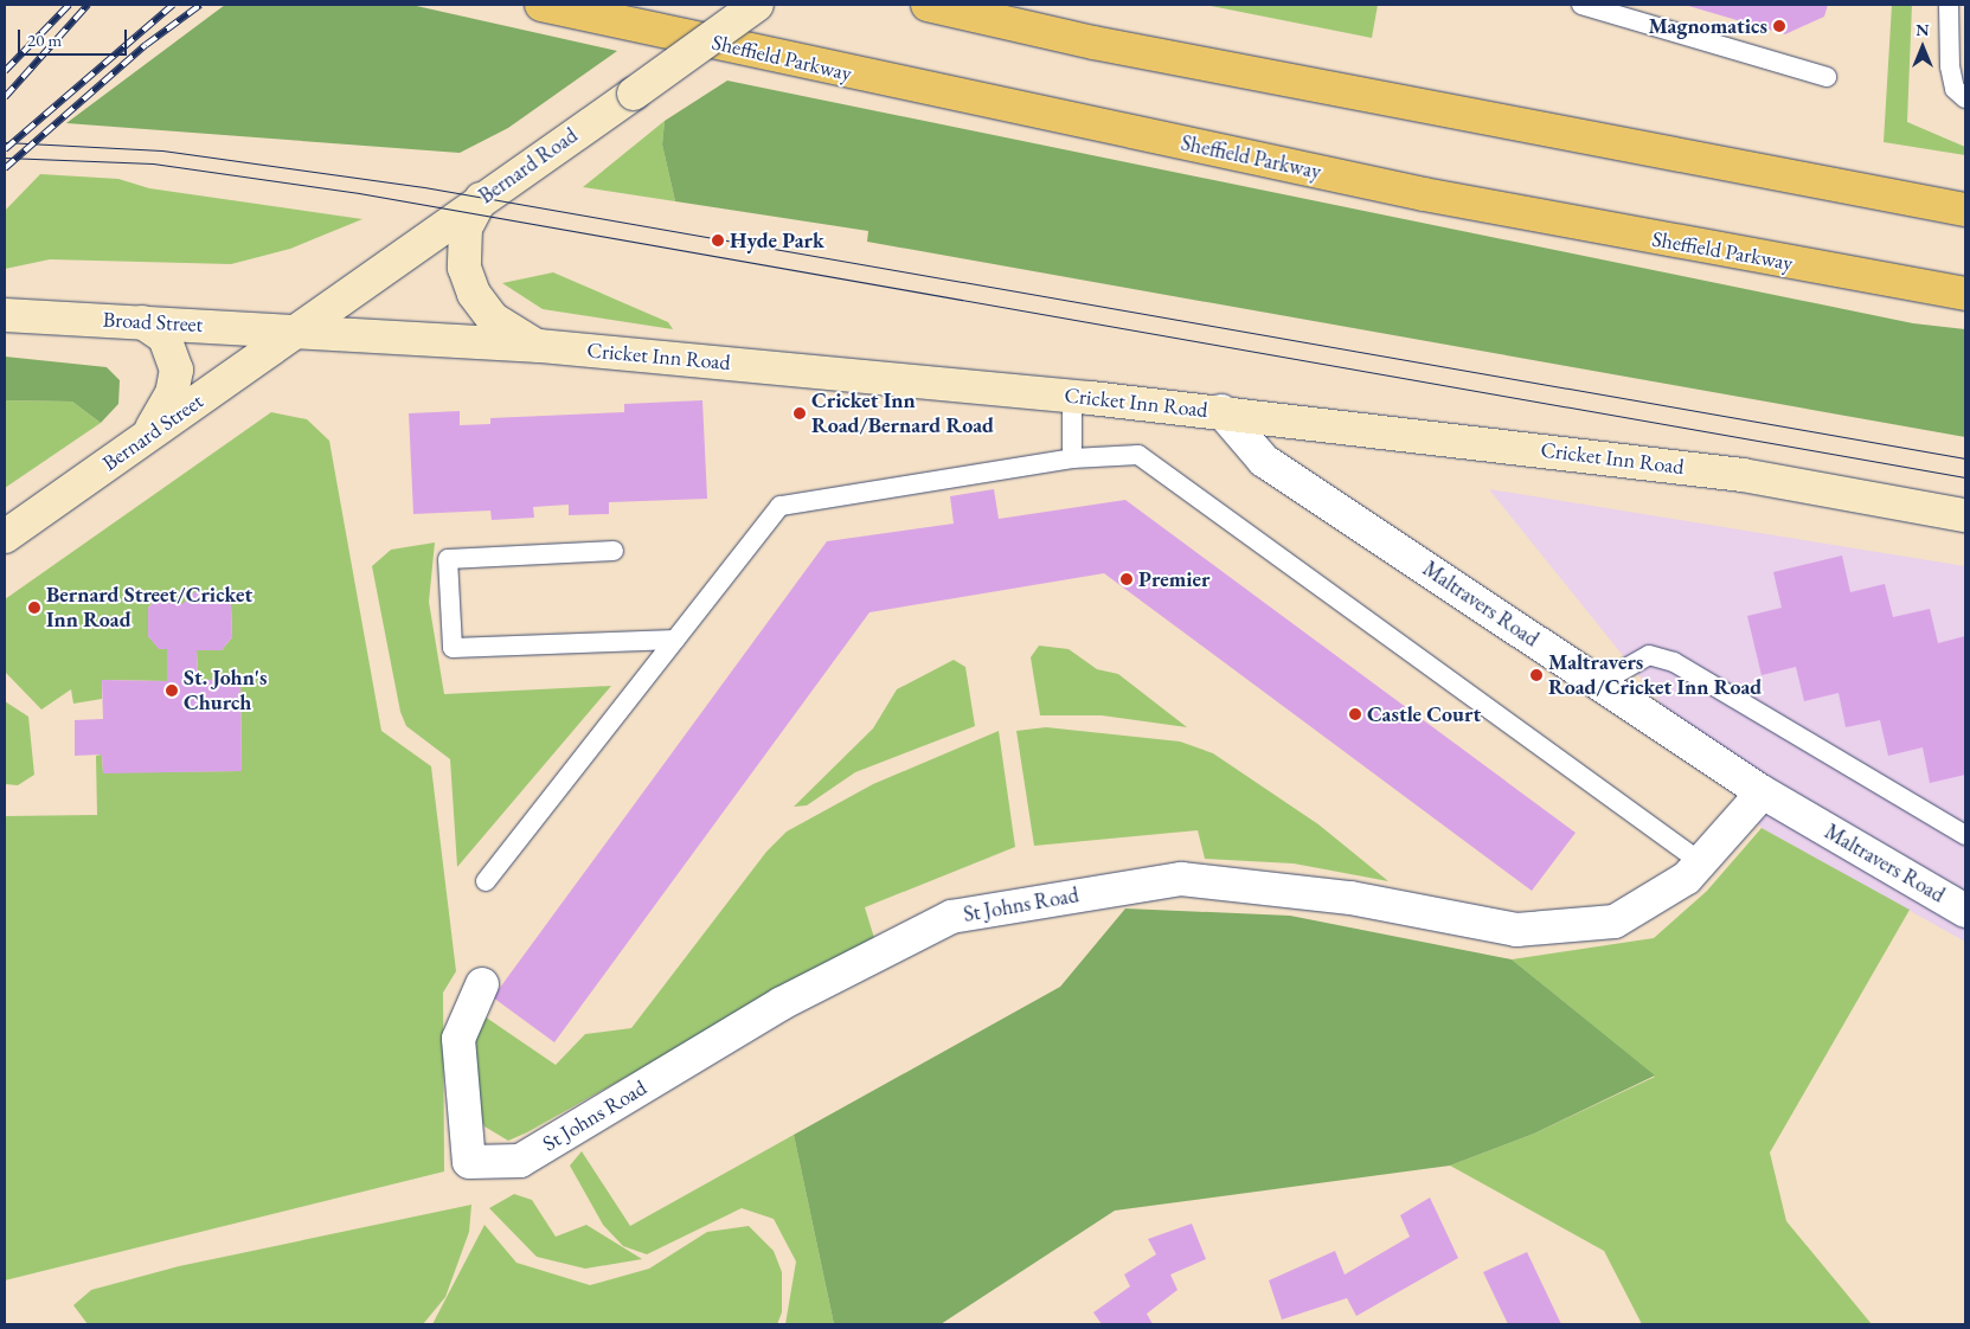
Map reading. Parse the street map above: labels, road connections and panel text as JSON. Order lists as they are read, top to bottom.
{
  "streets": {
    "highway": ["Sheffield Parkway"],
    "street": [
      "Bernard Road",
      "Broad Street",
      "Cricket Inn Road",
      "Bernard Street",
      "Maltravers Road",
      "St Johns Road"
    ]
  },
  "crossings": [
    ["Bernard Road", "Broad Street"],
    ["Bernard Road", "Cricket Inn Road"],
    ["Bernard Road", "Bernard Street"],
    ["Broad Street", "Cricket Inn Road"],
    ["Broad Street", "Bernard Street"],
    ["Cricket Inn Road", "Bernard Street"],
    ["Cricket Inn Road", "Maltravers Road"],
    ["Maltravers Road", "St Johns Road"]
  ],
  "places": [
    "Magnomatics",
    "Hyde Park",
    "Cricket Inn Road/Bernard Road",
    "Premier",
    "Bernard Street/Cricket Inn Road",
    "Maltravers Road/Cricket Inn Road",
    "St. John's Church",
    "Castle Court"
  ],
  "scale_bar": "20 m",
  "north": "top"
}
